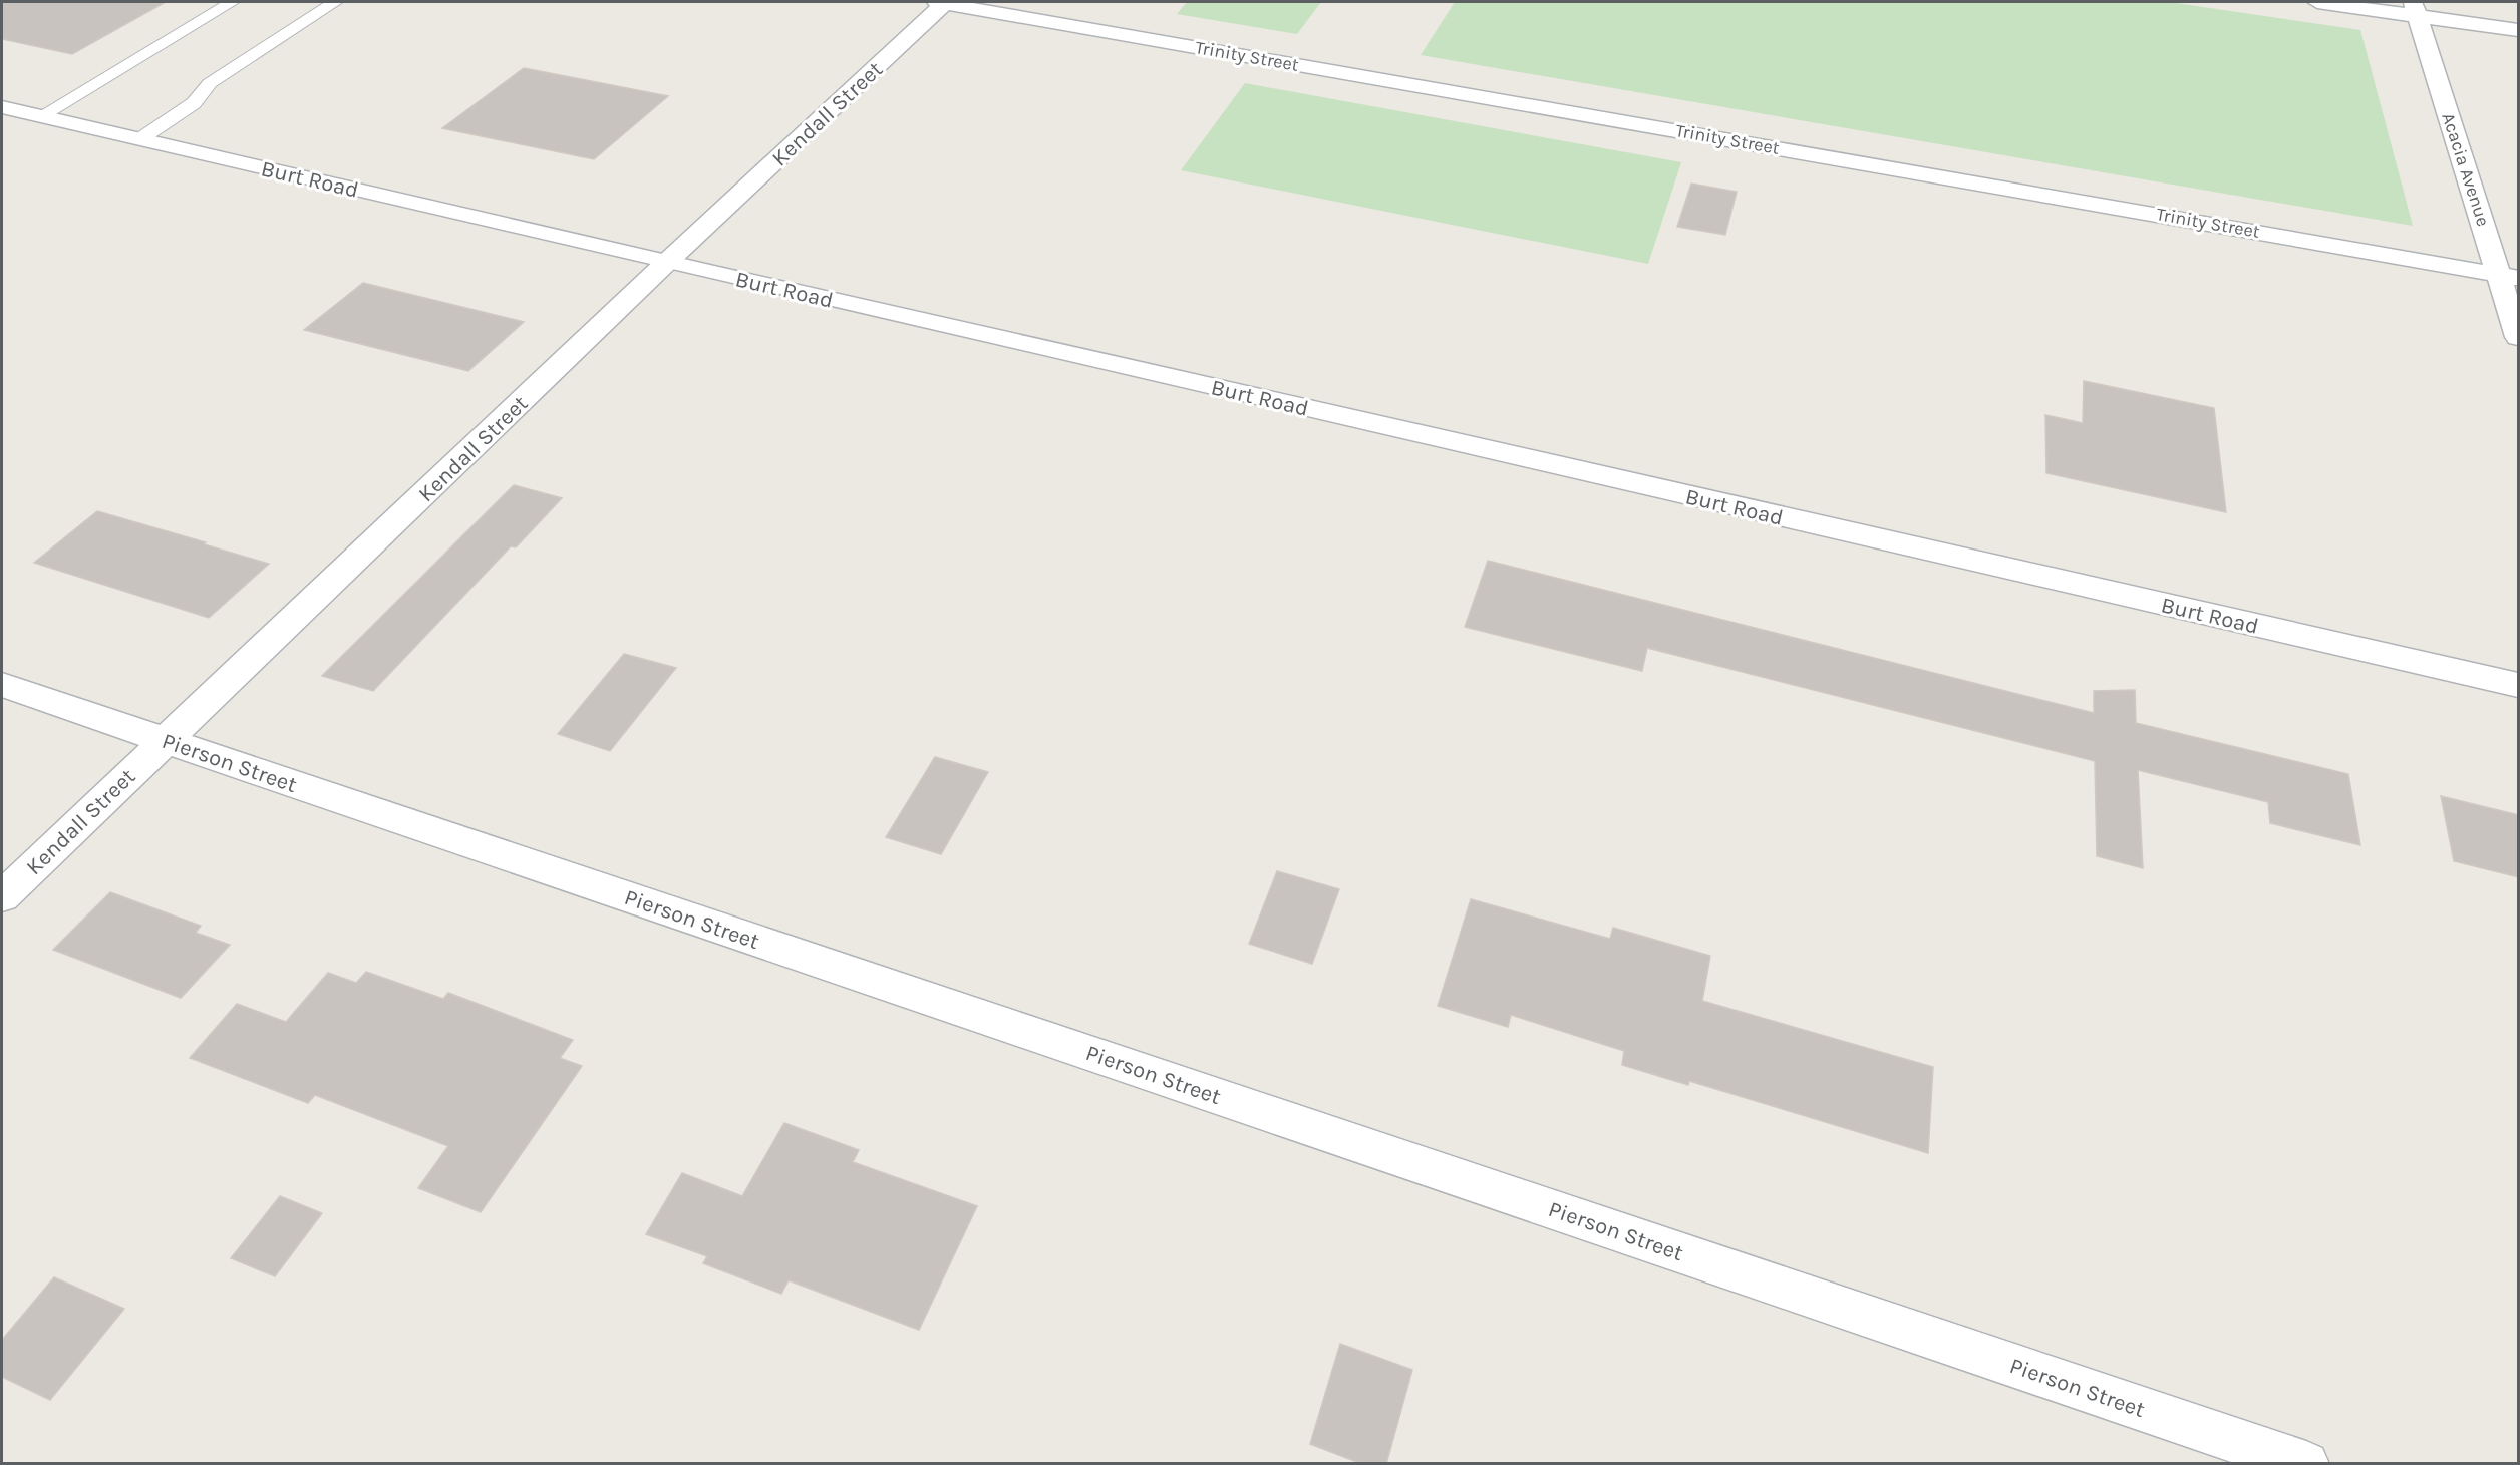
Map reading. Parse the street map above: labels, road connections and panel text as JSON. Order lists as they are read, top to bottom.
{
  "streets": {
    "street": [
      "Trinity Street",
      "Kendall Street",
      "Acacia Avenue",
      "Burt Road",
      "Pierson Street"
    ]
  },
  "crossings": [
    ["Trinity Street", "Kendall Street"],
    ["Trinity Street", "Acacia Avenue"],
    ["Kendall Street", "Burt Road"],
    ["Kendall Street", "Pierson Street"]
  ]
}
